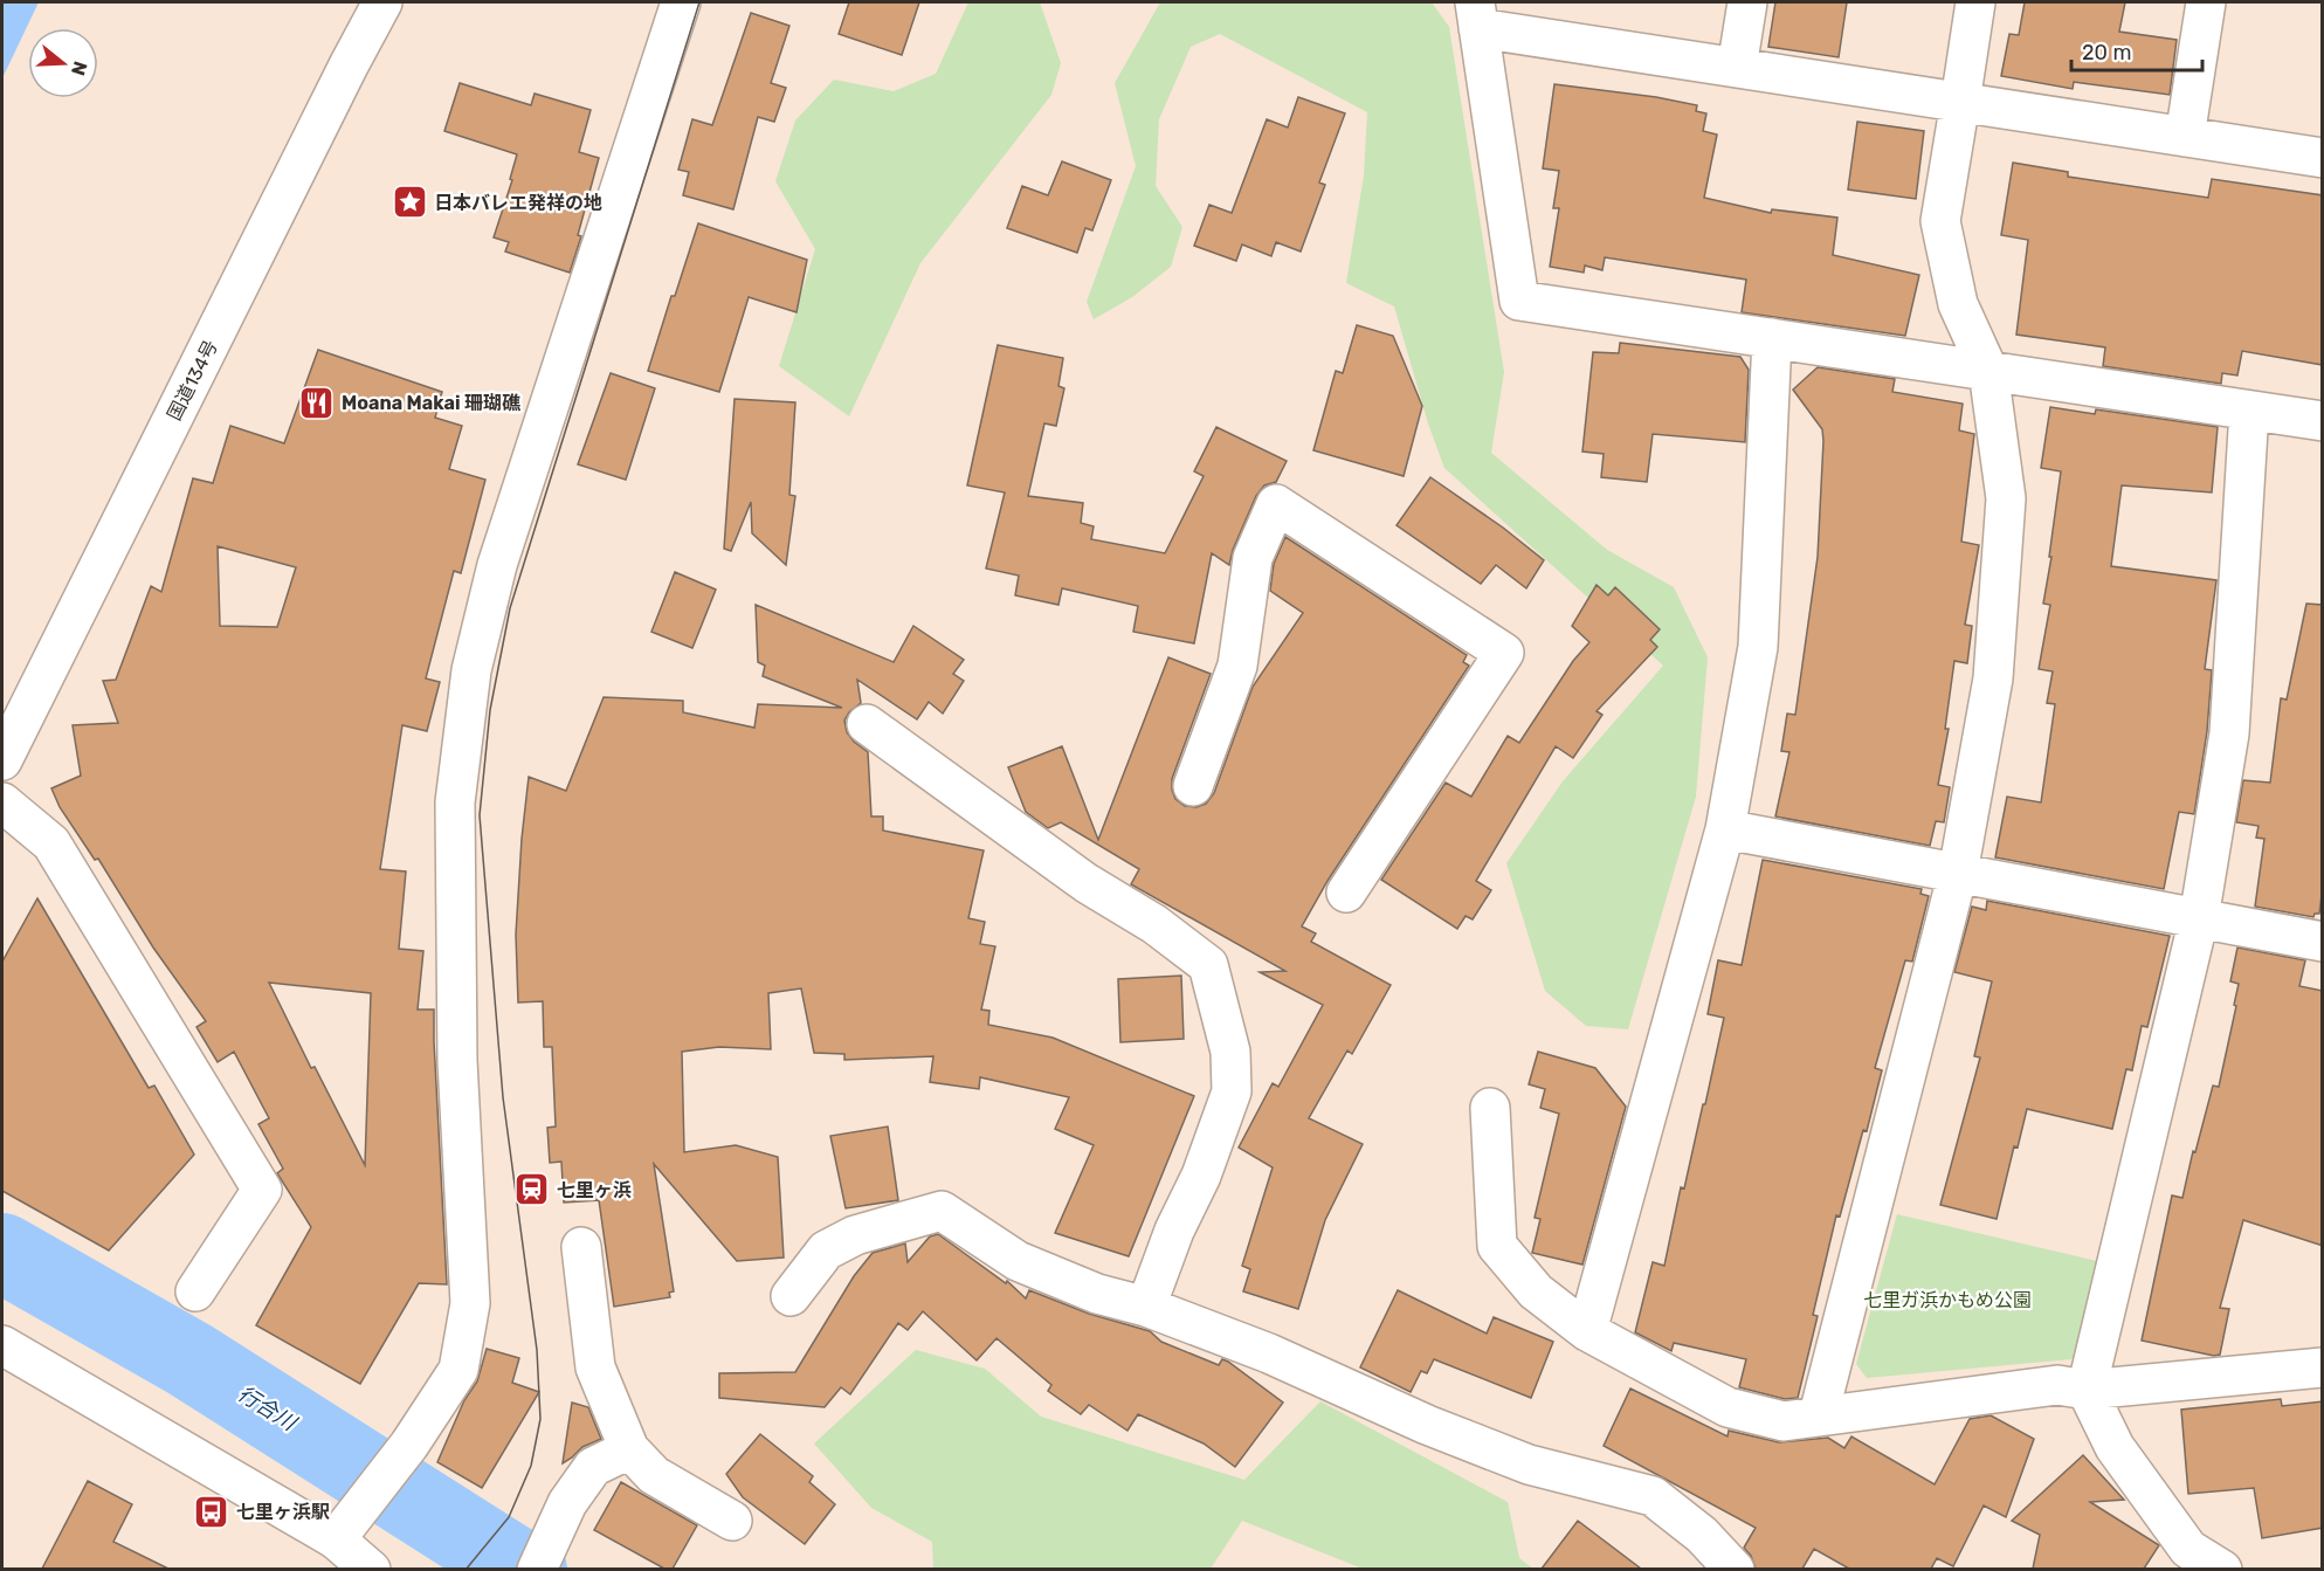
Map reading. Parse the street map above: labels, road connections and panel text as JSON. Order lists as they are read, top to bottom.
{
  "streets": {
    "main road": ["国道134号"]
  },
  "water": ["行合川"],
  "parks": ["七里ガ浜かもめ公園"],
  "places": {
    "place": ["日本バレエ発祥の地"],
    "restaurant": ["Moana Makai 珊瑚礁"],
    "station": ["七里ヶ浜"],
    "bus stop": ["七里ヶ浜駅"]
  },
  "scale_bar": "20 m",
  "north": "right"
}
